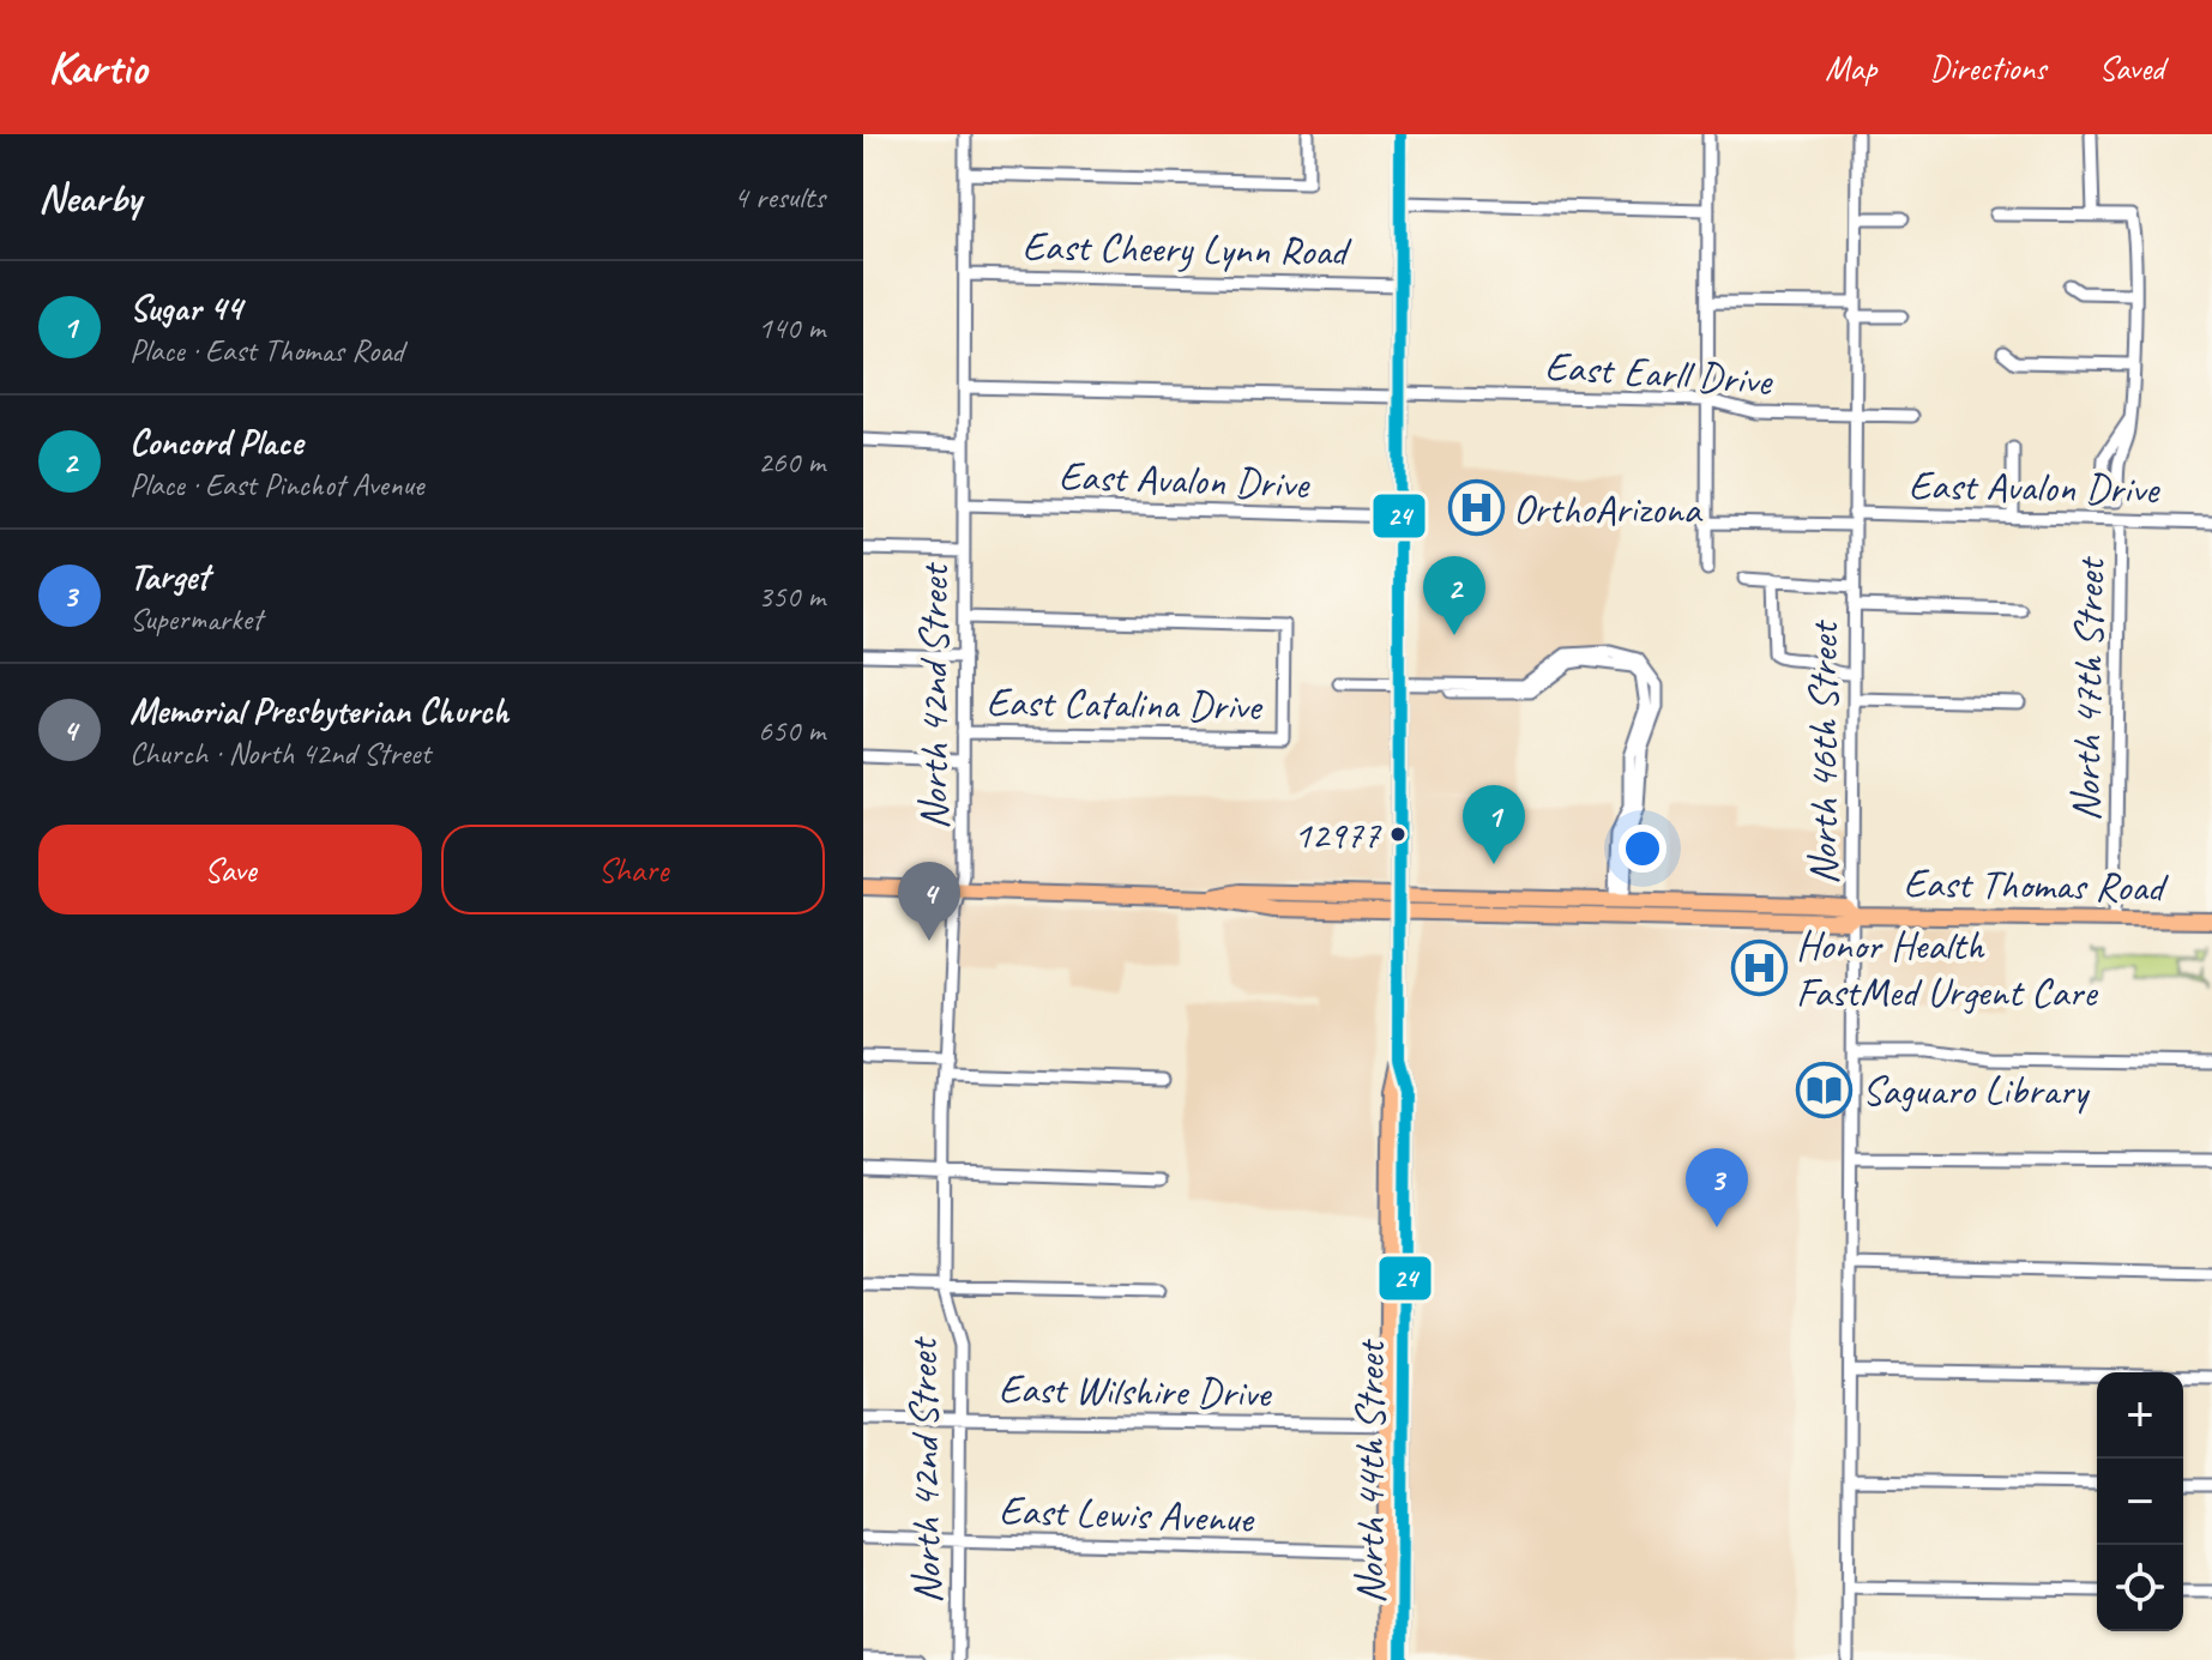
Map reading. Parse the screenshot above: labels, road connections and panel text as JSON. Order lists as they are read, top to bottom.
{
  "streets": {
    "main road": ["East Thomas Road", "North 44th Street"],
    "street": [
      "East Cheery Lynn Road",
      "East Earll Drive",
      "East Avalon Drive",
      "North 47th Street",
      "North 42nd Street",
      "East Catalina Drive",
      "North 46th Street",
      "East Wilshire Drive",
      "East Lewis Avenue"
    ]
  },
  "crossings": [
    ["East Cheery Lynn Road", "North 42nd Street"],
    ["East Cheery Lynn Road", "North 44th Street"],
    ["East Earll Drive", "North 42nd Street"],
    ["East Earll Drive", "North 46th Street"],
    ["East Earll Drive", "North 44th Street"],
    ["East Avalon Drive", "North 47th Street"],
    ["East Avalon Drive", "North 42nd Street"],
    ["East Avalon Drive", "North 46th Street"],
    ["East Avalon Drive", "North 44th Street"],
    ["North 47th Street", "East Thomas Road"],
    ["North 42nd Street", "East Catalina Drive"],
    ["North 42nd Street", "East Thomas Road"],
    ["North 42nd Street", "East Wilshire Drive"],
    ["North 42nd Street", "East Lewis Avenue"],
    ["North 46th Street", "East Thomas Road"],
    ["East Thomas Road", "North 44th Street"],
    ["East Wilshire Drive", "North 44th Street"],
    ["North 44th Street", "East Lewis Avenue"]
  ],
  "places": {
    "hospital": ["OrthoArizona", "Honor Health FastMed Urgent Care"],
    "other": ["12977"],
    "library": ["Saguaro Library"]
  },
  "lines": ["transit line 24"],
  "page": {
    "header": "Kartio",
    "nav": ["Map", "Directions", "Saved"],
    "heading": ["Nearby", "4 results"],
    "list": [
      {
        "mark": "1",
        "name": "Sugar 44",
        "note": "Place · East Thomas Road",
        "value": "140 m"
      },
      {
        "mark": "2",
        "name": "Concord Place",
        "note": "Place · East Pinchot Avenue",
        "value": "260 m"
      },
      {
        "mark": "3",
        "name": "Target",
        "note": "Supermarket",
        "value": "350 m"
      },
      {
        "mark": "4",
        "name": "Memorial Presbyterian Church",
        "note": "Church · North 42nd Street",
        "value": "650 m"
      }
    ],
    "pins": [
      "2",
      "1",
      "4",
      "3"
    ],
    "buttons": ["Save", "Share"],
    "map_buttons": ["+", "−"]
  }
}
